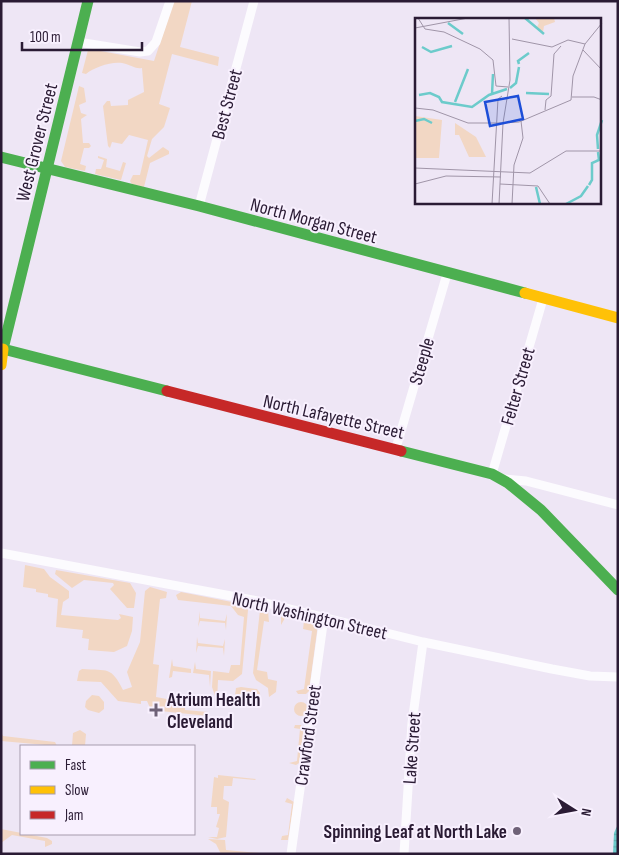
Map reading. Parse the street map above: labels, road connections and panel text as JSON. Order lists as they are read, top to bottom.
{
  "streets": {
    "street": [
      "Best Street",
      "West Grover Street",
      "North Morgan Street",
      "Steeple",
      "Felter Street",
      "North Lafayette Street",
      "North Washington Street",
      "Crawford Street",
      "Lake Street"
    ]
  },
  "crossings": [
    ["Best Street", "North Morgan Street"],
    ["West Grover Street", "North Morgan Street"],
    ["West Grover Street", "North Lafayette Street"],
    ["North Morgan Street", "Steeple"],
    ["North Morgan Street", "Felter Street"],
    ["Steeple", "North Lafayette Street"],
    ["Felter Street", "North Lafayette Street"],
    ["North Washington Street", "Crawford Street"],
    ["North Washington Street", "Lake Street"]
  ],
  "places": {
    "health": ["Atrium Health Cleveland"],
    "other": ["Spinning Leaf at North Lake"]
  },
  "legend": ["Fast", "Slow", "Jam"],
  "scale_bar": "100 m",
  "north": "right"
}
